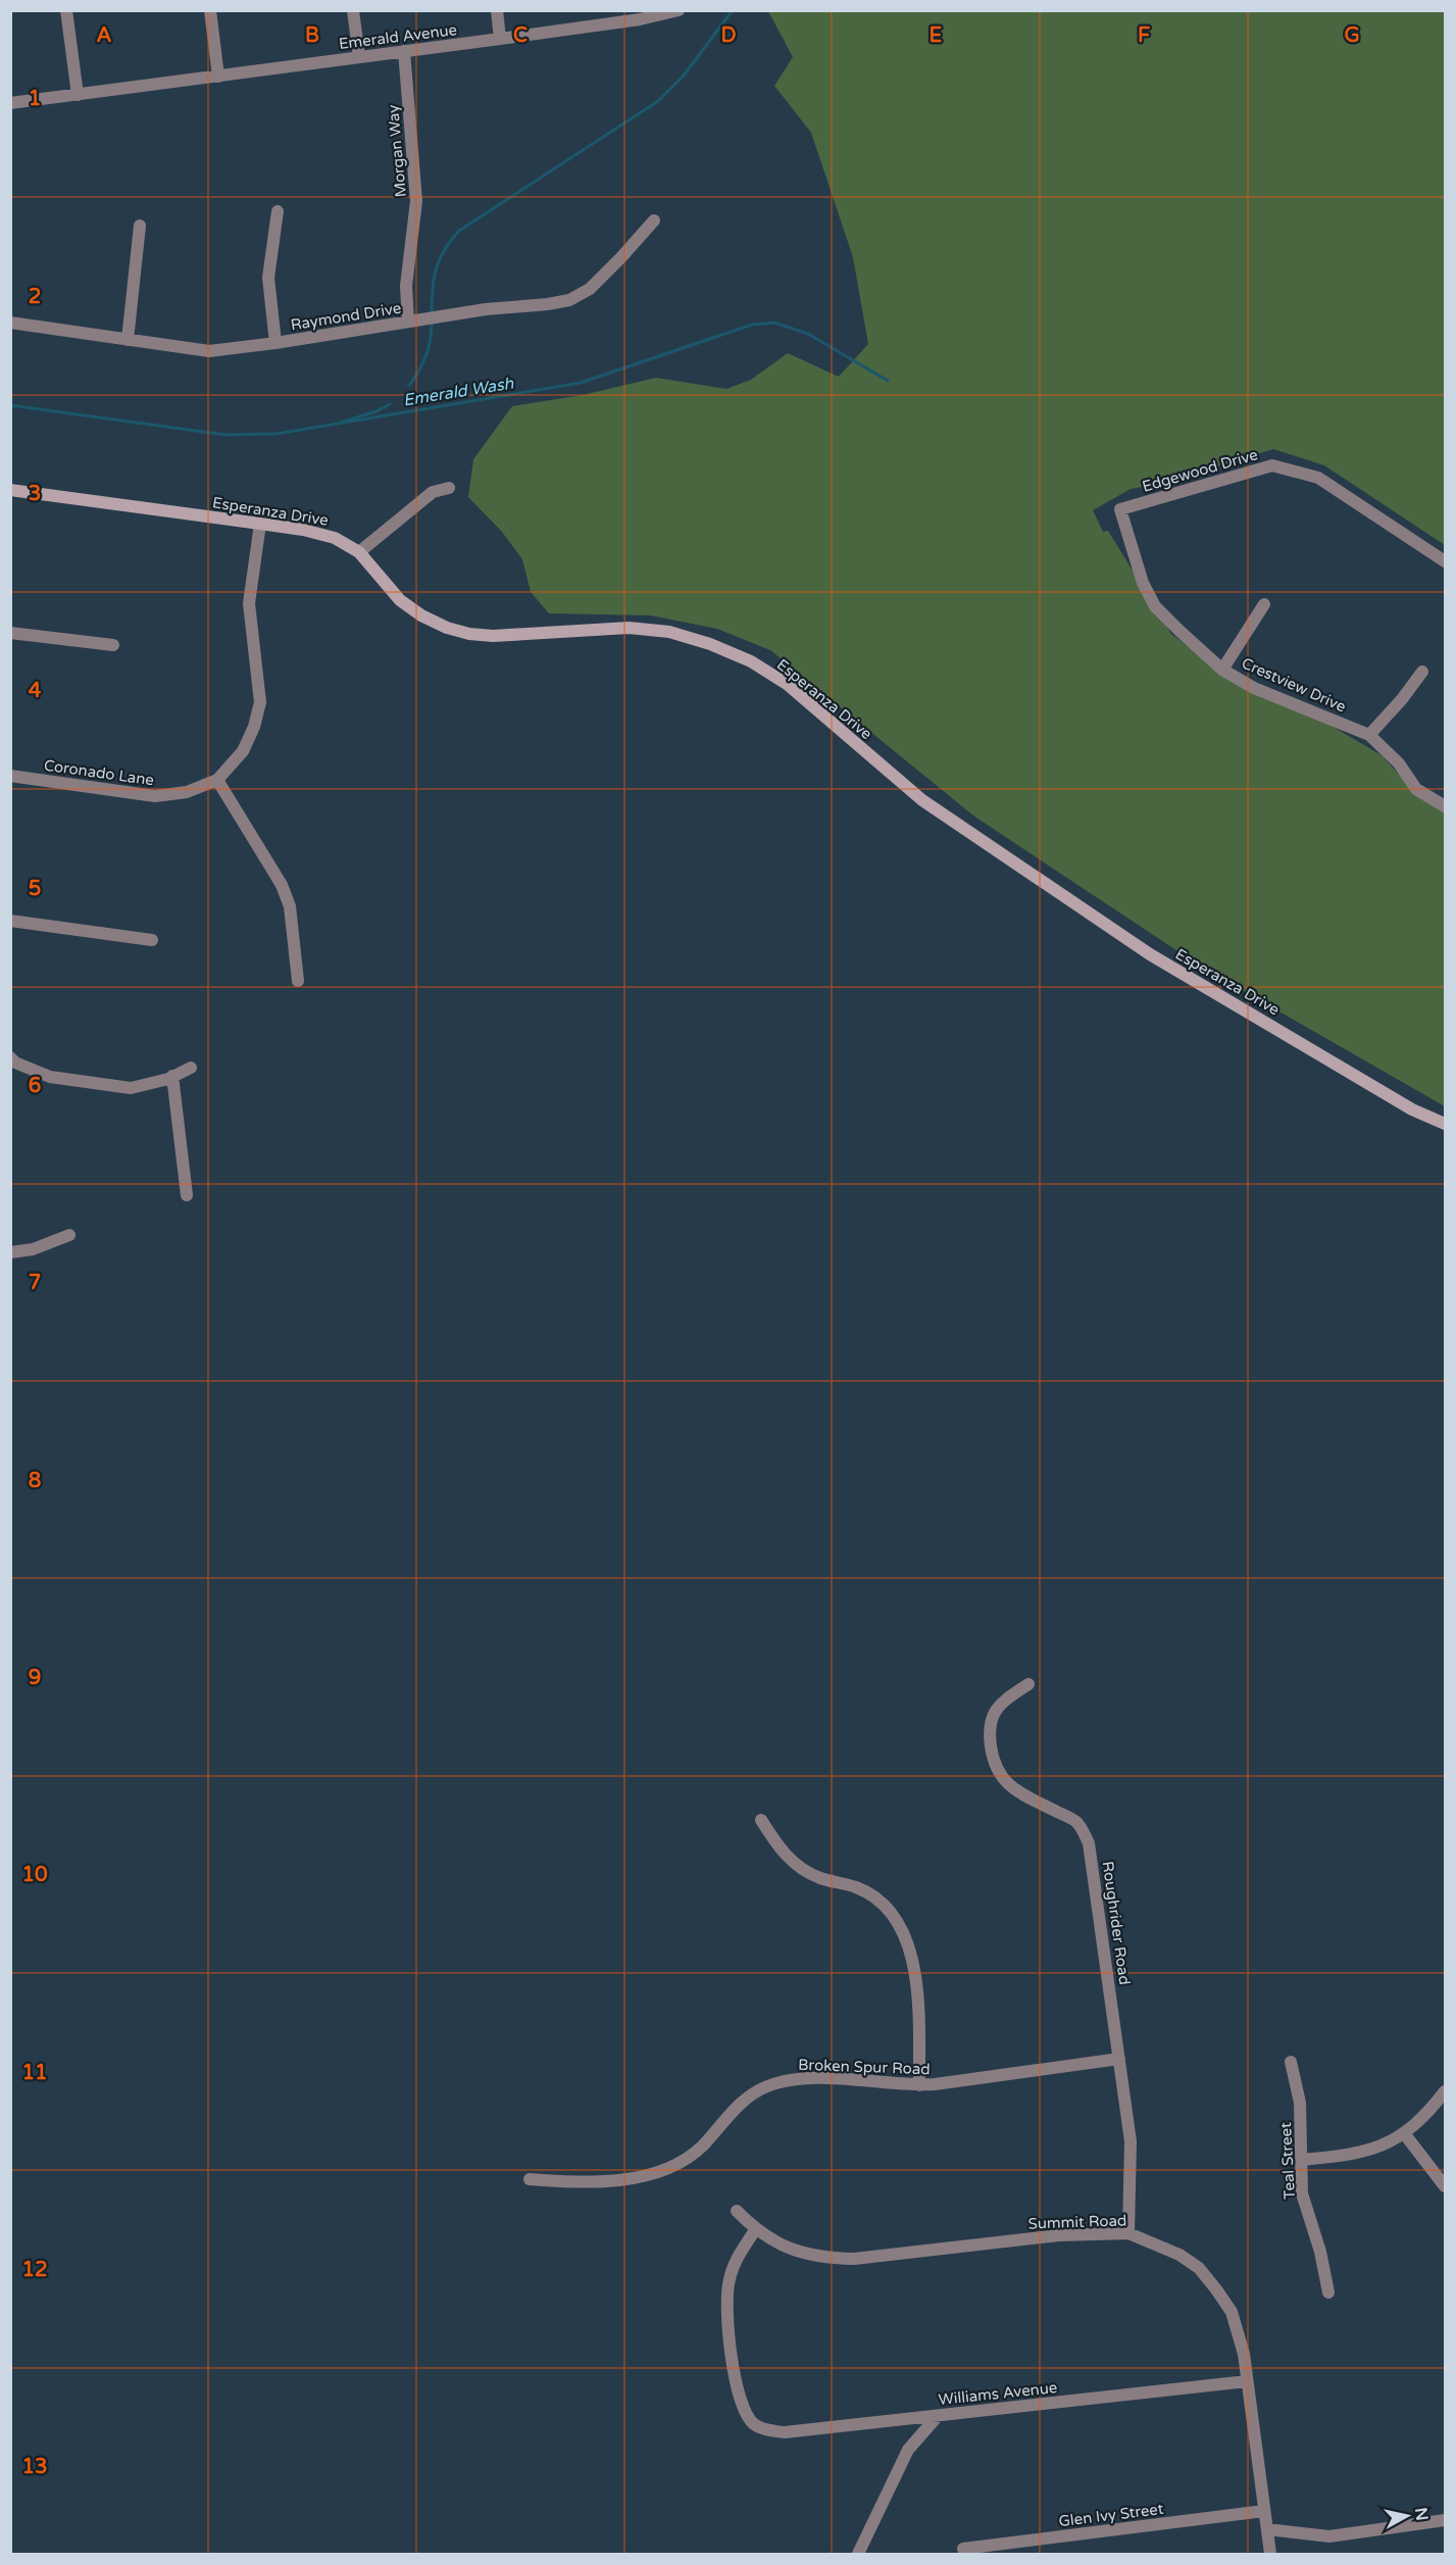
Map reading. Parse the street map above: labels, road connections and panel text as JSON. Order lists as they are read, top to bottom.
{
  "streets": {
    "main road": ["Esperanza Drive"],
    "street": [
      "Emerald Avenue",
      "Morgan Way",
      "Raymond Drive",
      "Edgewood Drive",
      "Crestview Drive",
      "Coronado Lane",
      "Roughrider Road",
      "Broken Spur Road",
      "Teal Street",
      "Summit Road",
      "Williams Avenue",
      "Glen Ivy Street"
    ]
  },
  "crossings": [
    ["Emerald Avenue", "Morgan Way"],
    ["Morgan Way", "Raymond Drive"],
    ["Edgewood Drive", "Crestview Drive"],
    ["Roughrider Road", "Broken Spur Road"],
    ["Roughrider Road", "Summit Road"],
    ["Summit Road", "Williams Avenue"],
    ["Summit Road", "Glen Ivy Street"]
  ],
  "water": ["Emerald Wash"],
  "north": "right",
  "grid": {
    "columns": [
      "A",
      "B",
      "C",
      "D",
      "E",
      "F",
      "G"
    ],
    "rows": [
      "1",
      "2",
      "3",
      "4",
      "5",
      "6",
      "7",
      "8",
      "9",
      "10",
      "11",
      "12",
      "13"
    ]
  }
}
